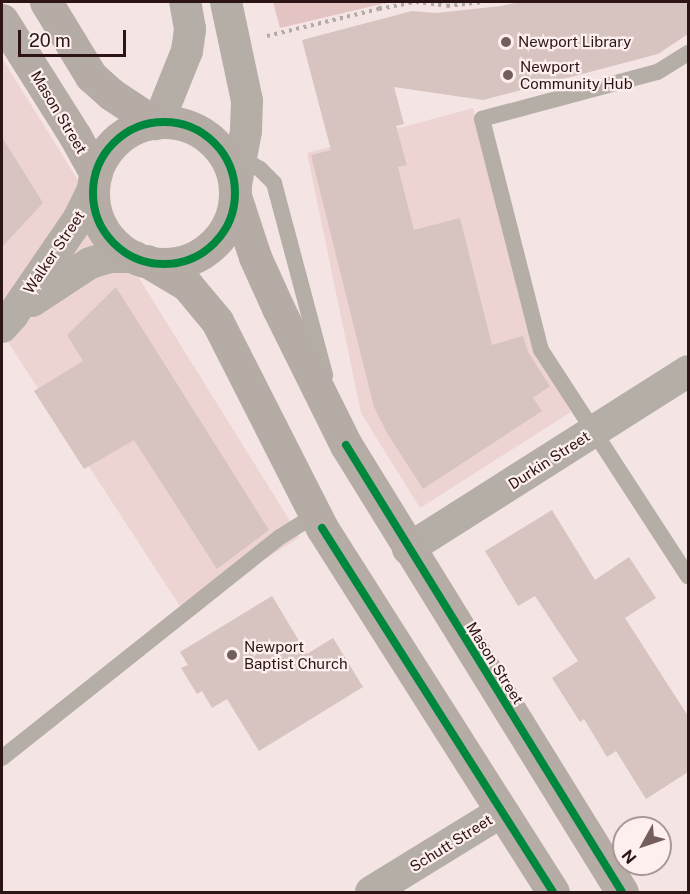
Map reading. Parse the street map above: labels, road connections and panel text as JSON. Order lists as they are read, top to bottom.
{
  "streets": {
    "street": [
      "Mason Street",
      "Walker Street",
      "Durkin Street",
      "Schutt Street"
    ]
  },
  "crossings": [
    ["Mason Street", "Walker Street"],
    ["Mason Street", "Durkin Street"]
  ],
  "places": ["Newport Library", "Newport Community Hub", "Newport Baptist Church"],
  "scale_bar": "20 m",
  "north": "bottom left"
}
